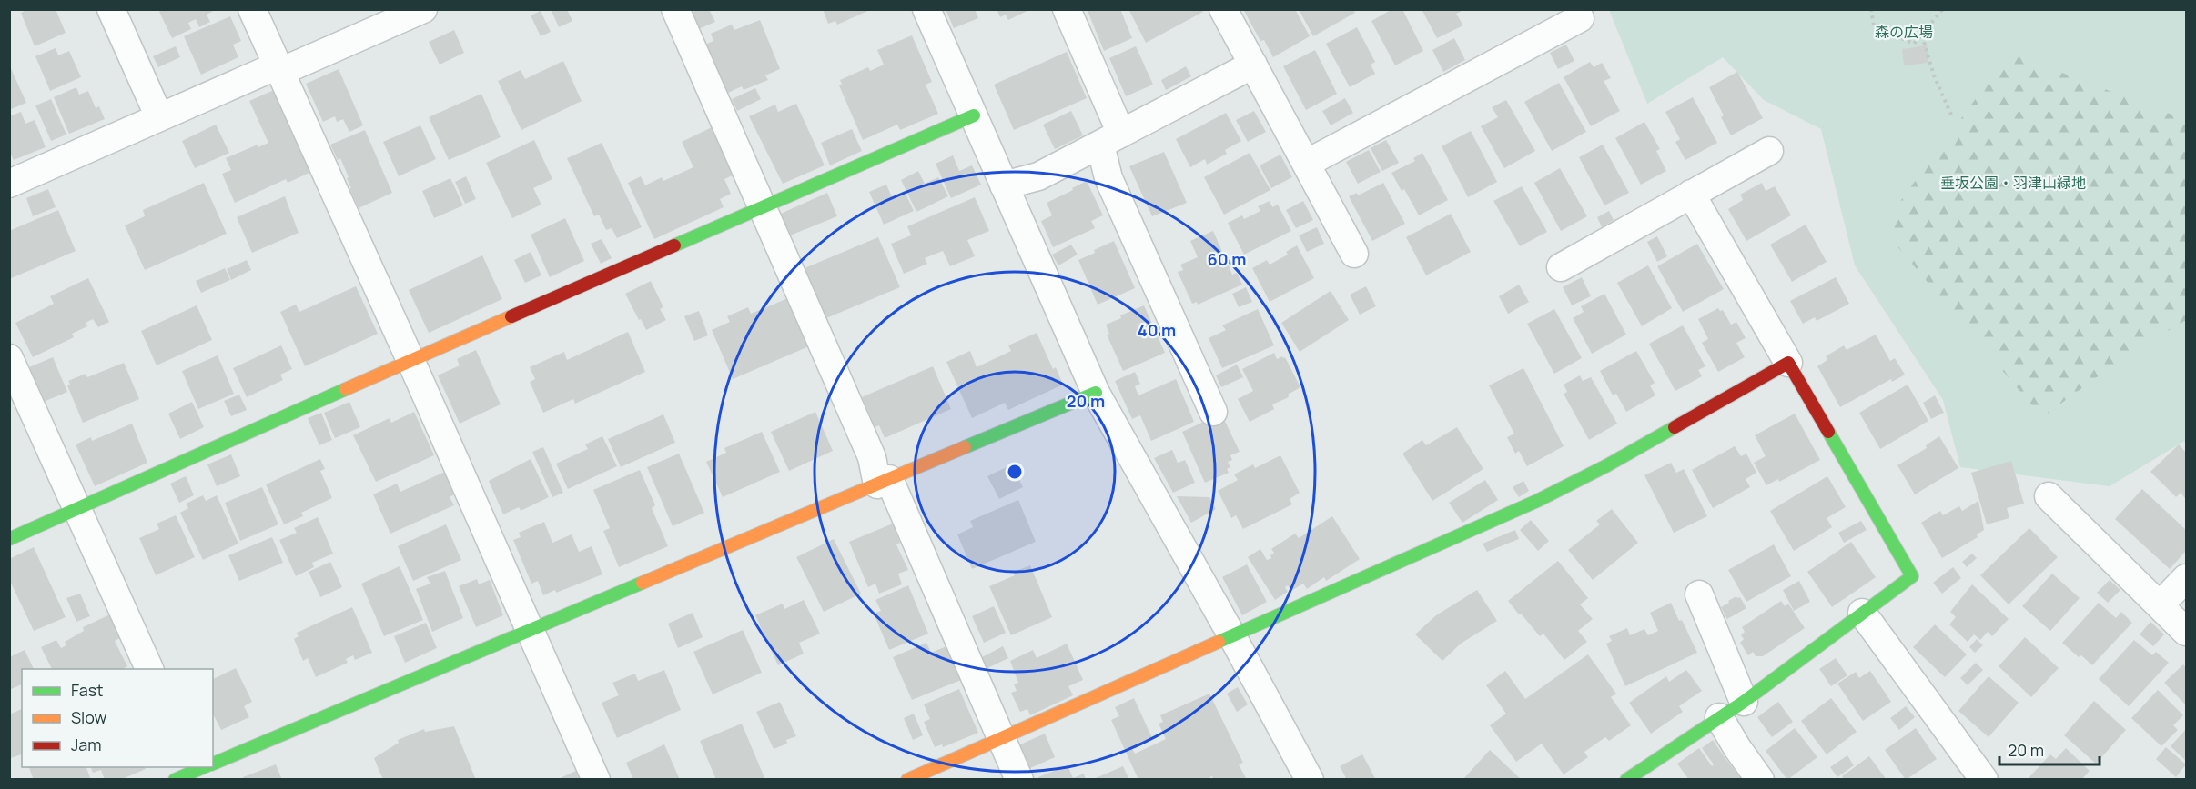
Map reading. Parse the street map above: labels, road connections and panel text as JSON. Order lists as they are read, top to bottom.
{
  "parks": ["森の広場", "垂坂公園・羽津山緑地"],
  "legend": ["Fast", "Slow", "Jam"],
  "scale_bar": "20 m",
  "rings": ["60 m", "40 m", "20 m"]
}
